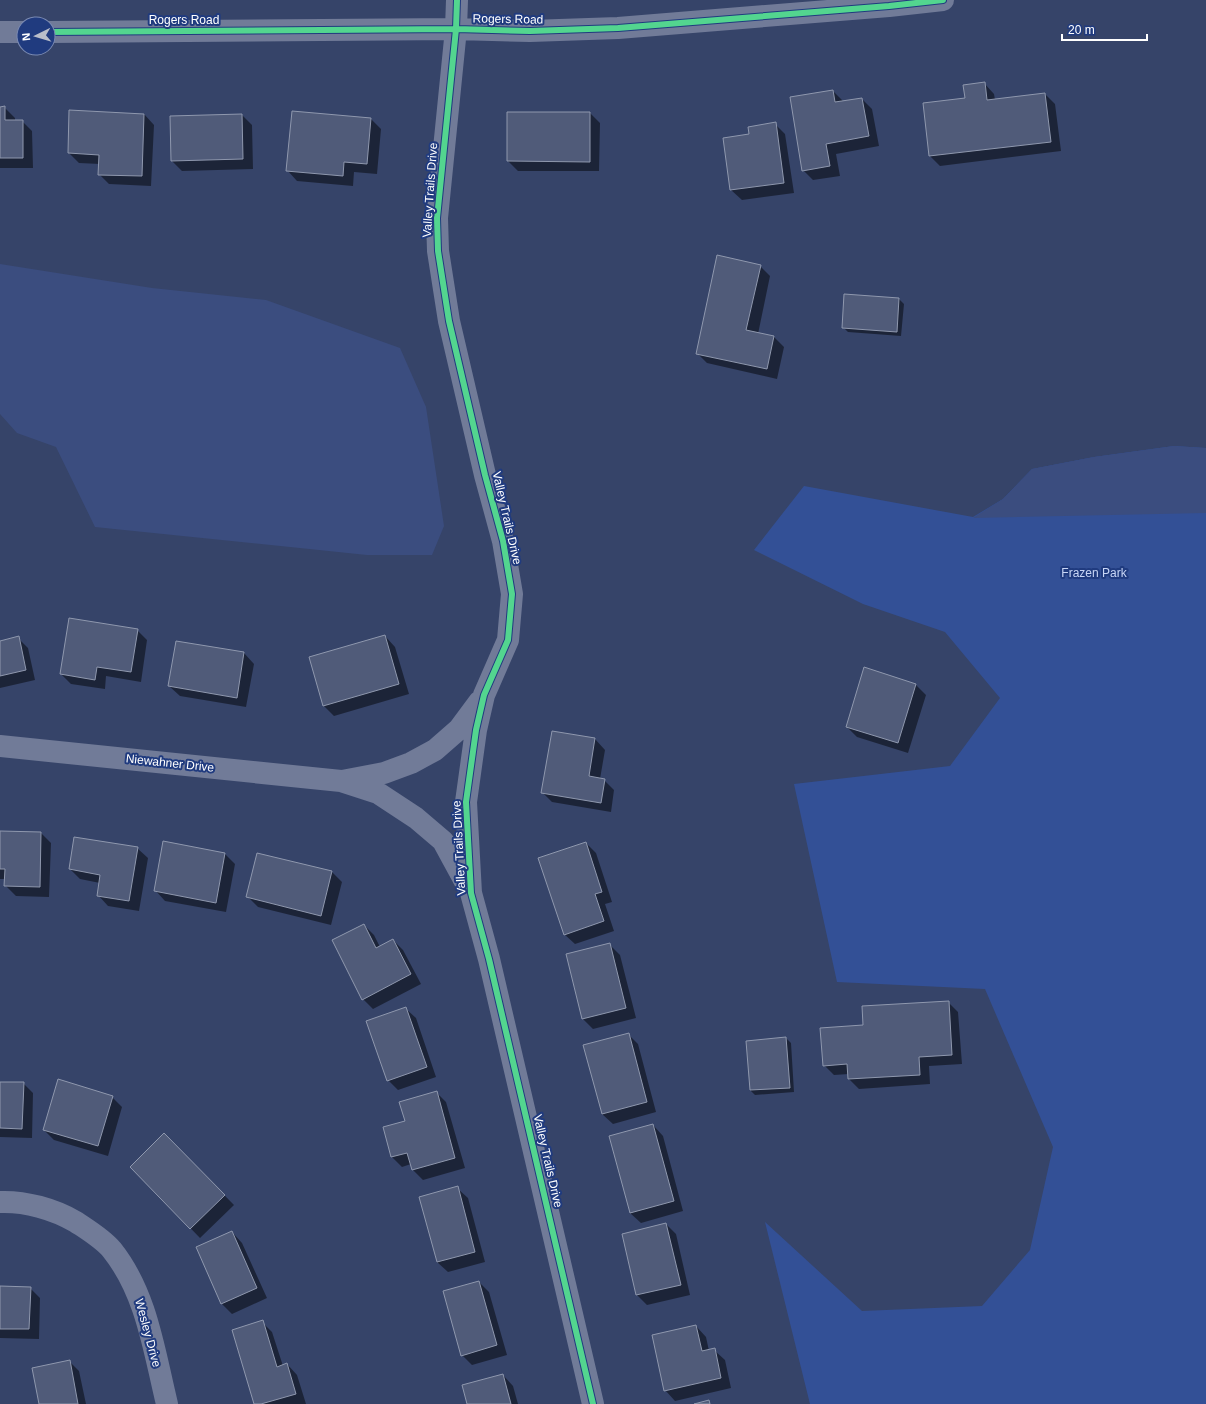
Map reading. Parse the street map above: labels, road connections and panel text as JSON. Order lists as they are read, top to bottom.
{
  "streets": {
    "street": [
      "Rogers Road",
      "Valley Trails Drive",
      "Niewahner Drive",
      "Wesley Drive"
    ]
  },
  "crossings": [
    ["Rogers Road", "Valley Trails Drive"],
    ["Valley Trails Drive", "Niewahner Drive"]
  ],
  "parks": ["Frazen Park"],
  "scale_bar": "20 m",
  "north": "left"
}
